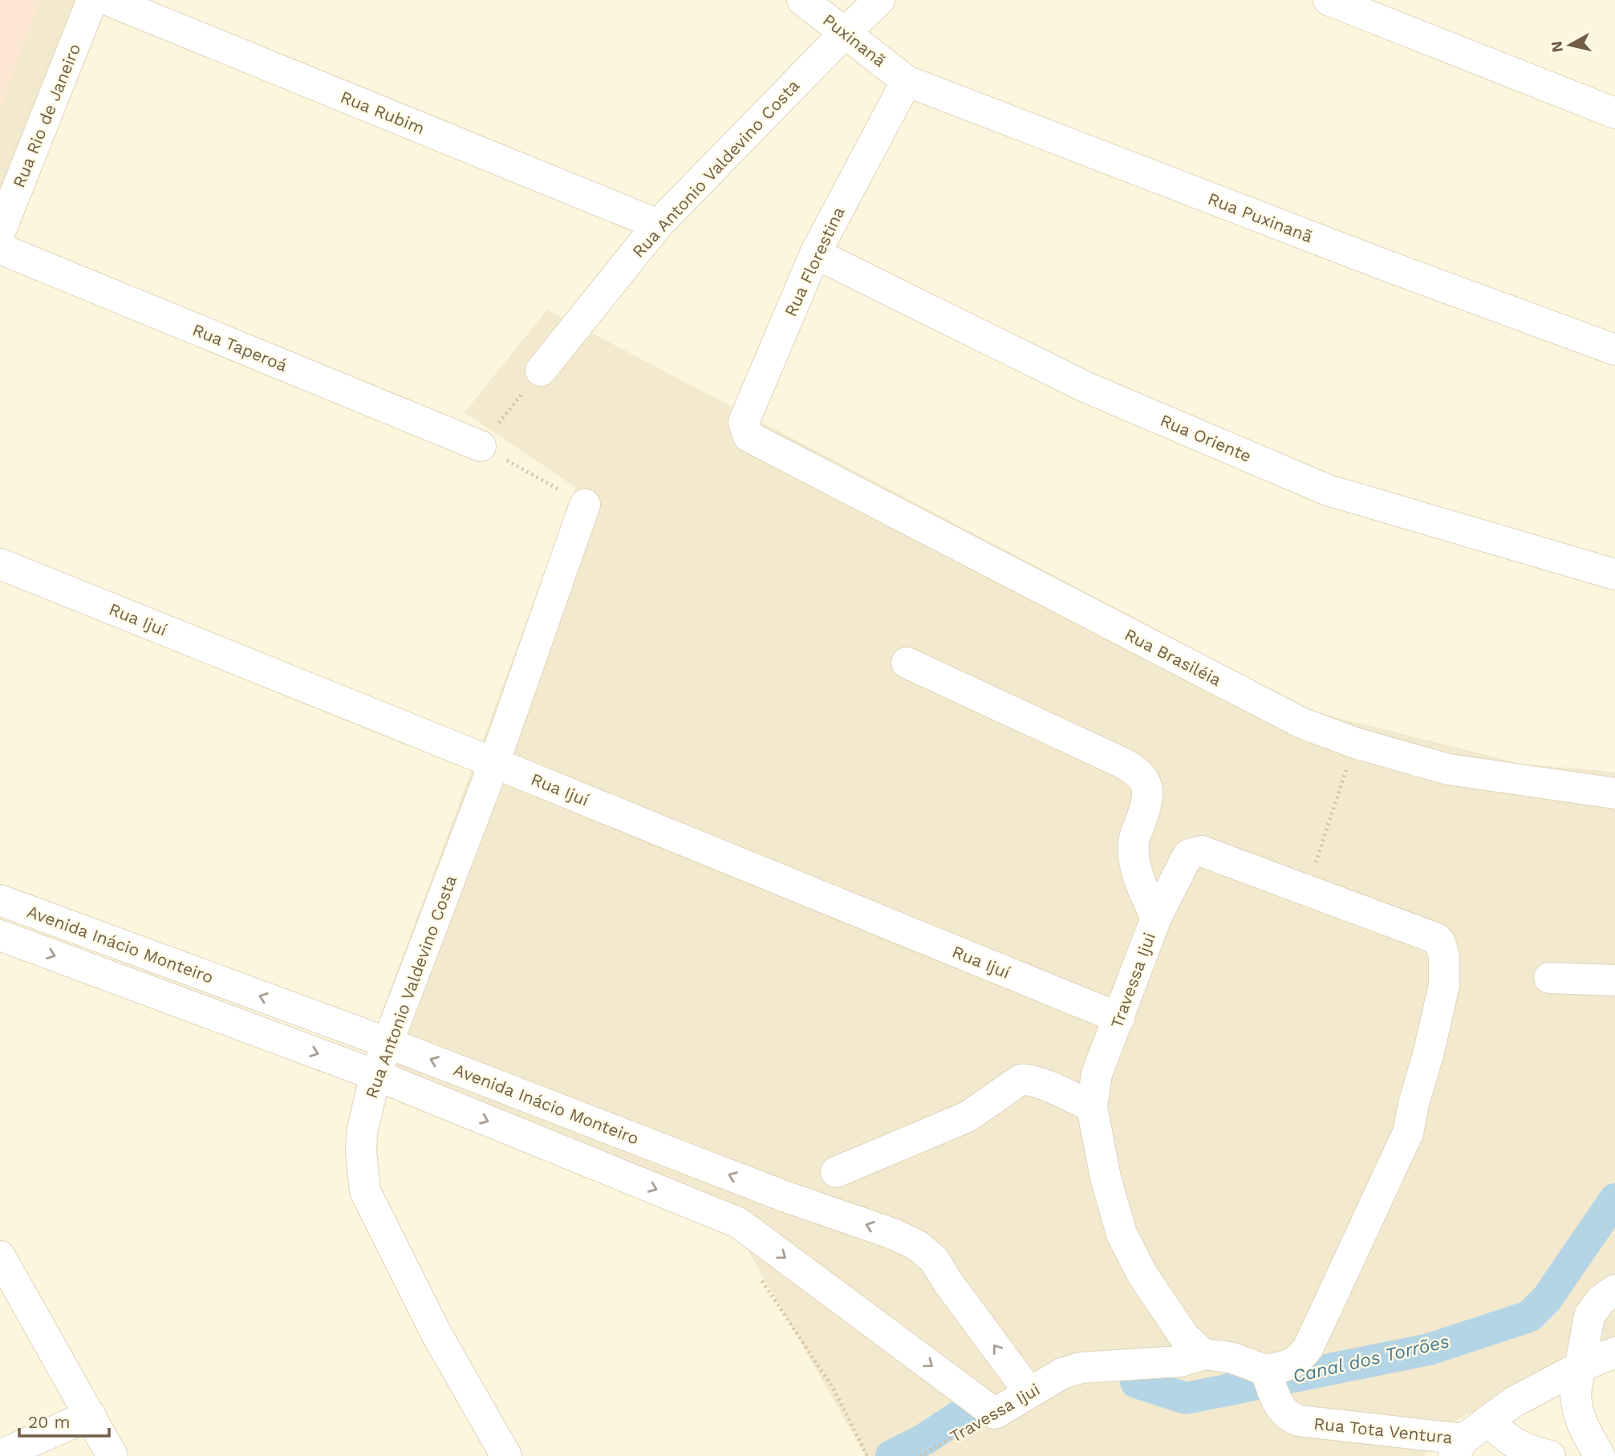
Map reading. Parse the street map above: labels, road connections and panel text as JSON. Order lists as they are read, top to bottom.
{
  "streets": {
    "street": [
      "Puxinanã",
      "Rua Rubim",
      "Rua Rio de Janeiro",
      "Rua Antonio Valdevino Costa",
      "Rua Puxinanã",
      "Rua Florestina",
      "Rua Taperoá",
      "Rua Oriente",
      "Rua Ijuí",
      "Rua Brasiléia",
      "Avenida Inácio Monteiro",
      "Travessa Ijui",
      "Rua Tota Ventura"
    ]
  },
  "crossings": [
    ["Puxinanã", "Rua Antonio Valdevino Costa"],
    ["Puxinanã", "Rua Puxinanã"],
    ["Puxinanã", "Rua Florestina"],
    ["Rua Rubim", "Rua Antonio Valdevino Costa"],
    ["Rua Antonio Valdevino Costa", "Rua Ijuí"],
    ["Rua Antonio Valdevino Costa", "Avenida Inácio Monteiro"],
    ["Rua Puxinanã", "Rua Florestina"],
    ["Rua Florestina", "Rua Oriente"],
    ["Rua Florestina", "Rua Brasiléia"],
    ["Rua Ijuí", "Travessa Ijui"],
    ["Avenida Inácio Monteiro", "Travessa Ijui"],
    ["Travessa Ijui", "Rua Tota Ventura"]
  ],
  "water": ["Canal dos Torrões"],
  "scale_bar": "20 m",
  "north": "left"
}
